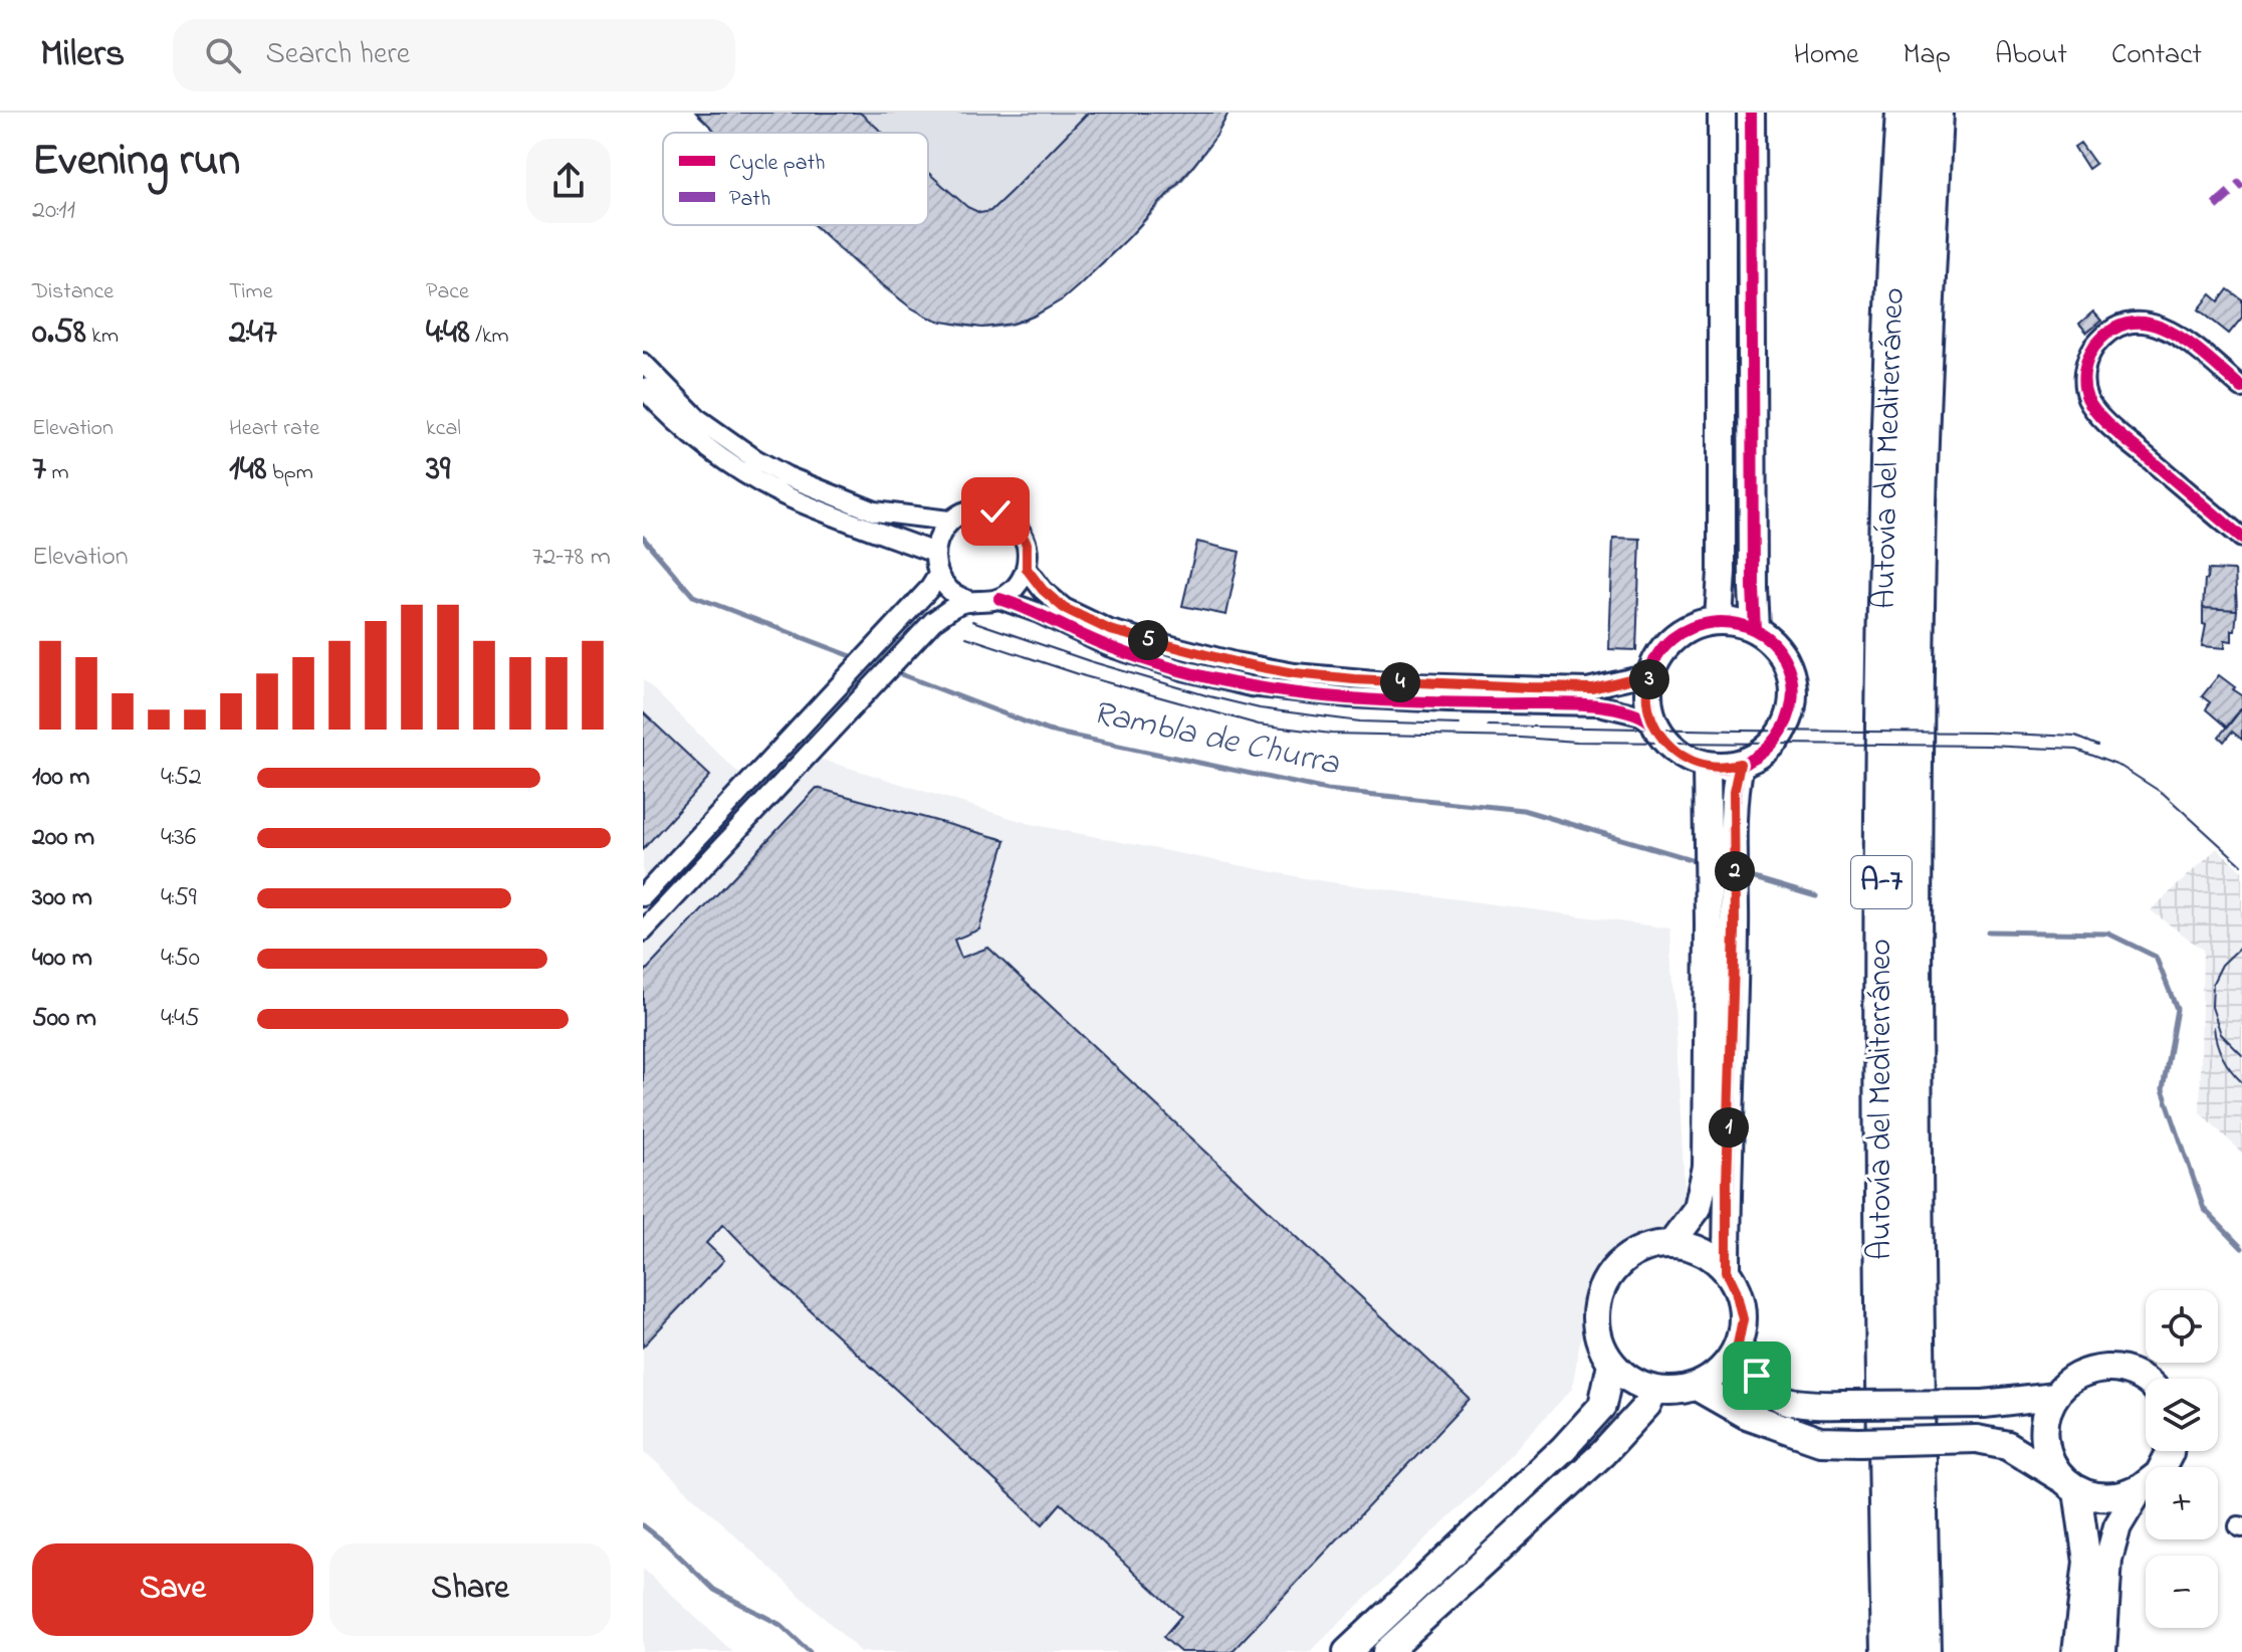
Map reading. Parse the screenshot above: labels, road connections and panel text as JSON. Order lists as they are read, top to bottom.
{
  "streets": {
    "highway": ["Autovía del Mediterráneo", "A-7"]
  },
  "water": ["Rambla de Churra"],
  "legend": ["Cycle path", "Path"],
  "page": {
    "header": "Milers",
    "search": "Search here",
    "nav": [
      "Home",
      "Map",
      "About",
      "Contact"
    ],
    "heading": ["Evening run", "20:11"],
    "stats": [
      ["Distance", "0.58 km"],
      ["Time", "2:47"],
      ["Pace", "4:48 /km"],
      ["Elevation", "7 m"],
      ["Heart rate", "148 bpm"],
      ["kcal", "39"]
    ],
    "chart": ["Elevation", "72–78 m"],
    "pins": [
      "5",
      "3",
      "4",
      "2",
      "1"
    ],
    "list": [
      {
        "name": "100 m",
        "note": "4:52"
      },
      {
        "name": "200 m",
        "note": "4:36"
      },
      {
        "name": "300 m",
        "note": "4:59"
      },
      {
        "name": "400 m",
        "note": "4:50"
      },
      {
        "name": "500 m",
        "note": "4:45"
      }
    ],
    "map_buttons": ["+", "−"],
    "buttons": ["Save", "Share"]
  }
}
